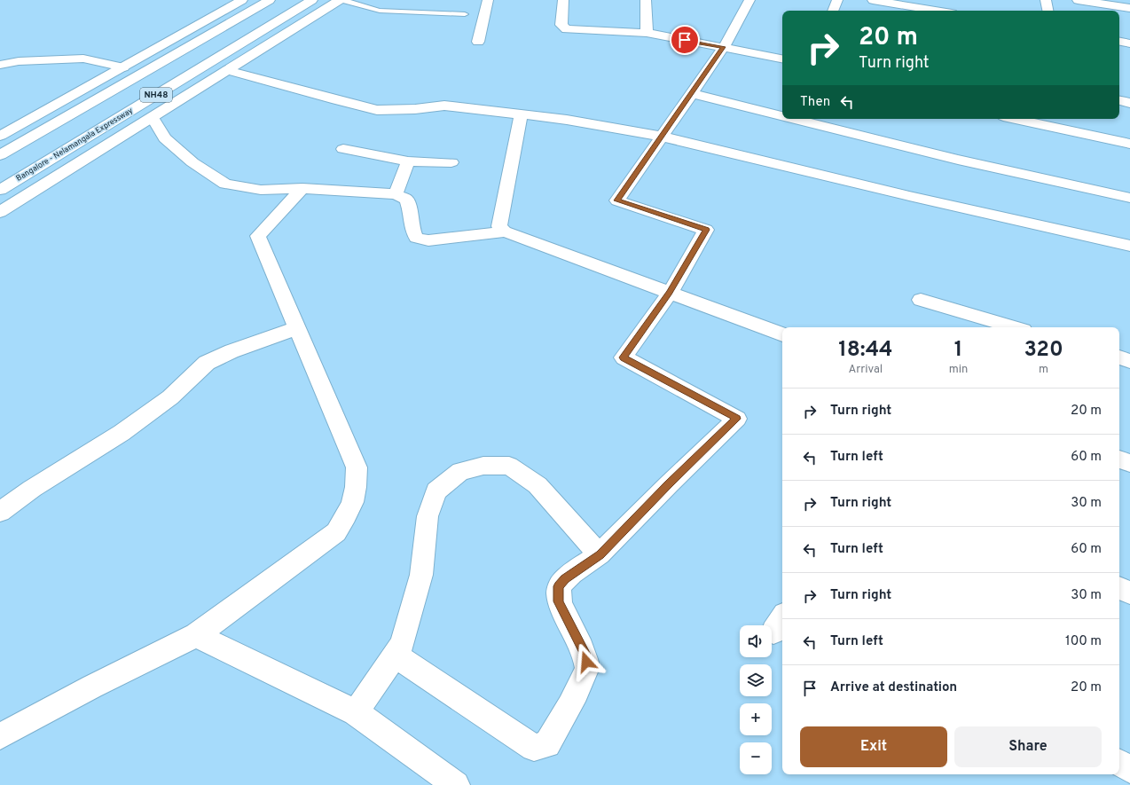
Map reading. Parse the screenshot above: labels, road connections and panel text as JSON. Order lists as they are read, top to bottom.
{
  "streets": {
    "main road": ["NH48", "Bangalore - Nelamangala Expressway"]
  },
  "page": {
    "turn": ["20 m", "Turn right"],
    "then": "Then",
    "eta": [
      "18:44",
      "Arrival",
      "1",
      "min",
      "320",
      "m"
    ],
    "list": [
      {
        "name": "Turn right",
        "value": "20 m"
      },
      {
        "name": "Turn left",
        "value": "60 m"
      },
      {
        "name": "Turn right",
        "value": "30 m"
      },
      {
        "name": "Turn left",
        "value": "60 m"
      },
      {
        "name": "Turn right",
        "value": "30 m"
      },
      {
        "name": "Turn left",
        "value": "100 m"
      },
      {
        "name": "Arrive at destination",
        "value": "20 m"
      }
    ],
    "map_buttons": ["+", "−"],
    "buttons": ["Exit", "Share"]
  }
}
